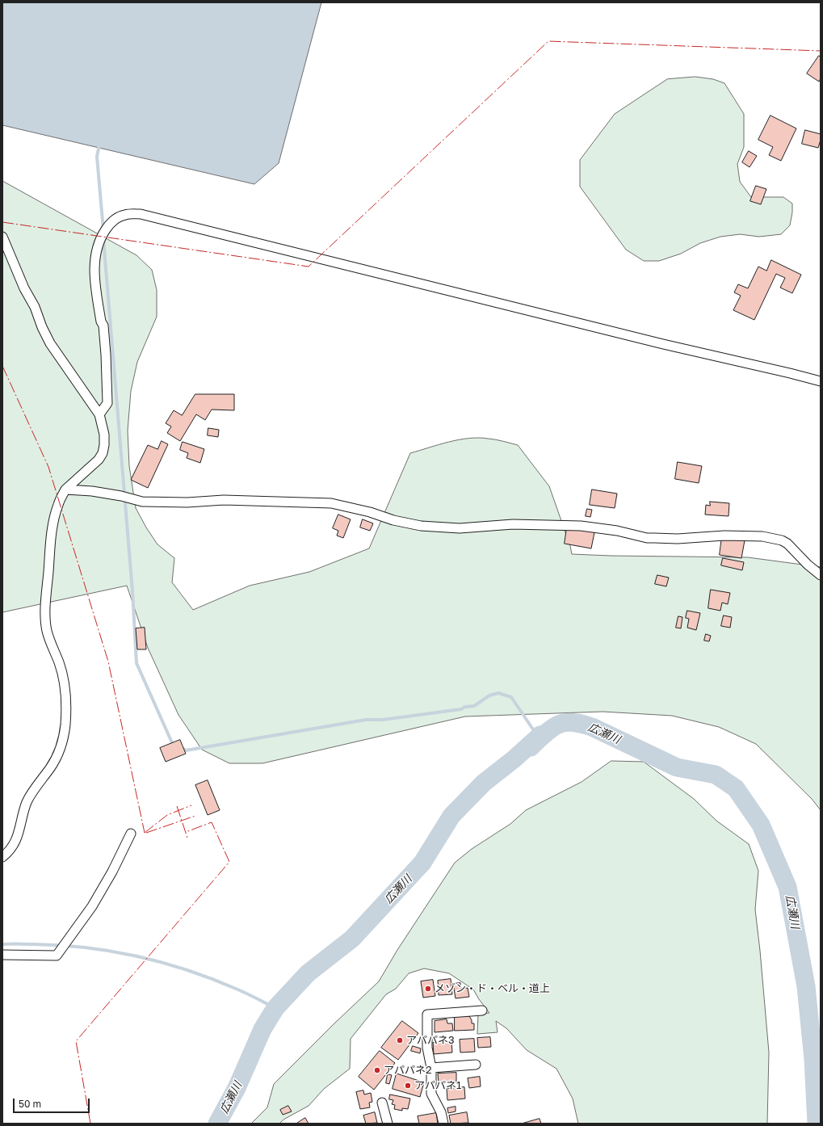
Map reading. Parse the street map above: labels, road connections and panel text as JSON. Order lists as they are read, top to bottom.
{
  "water": ["広瀬川"],
  "places": [
    "メゾン・ド・ベル・道上",
    "アパパネ3",
    "アパパネ2",
    "アパパネ1"
  ],
  "scale_bar": "50 m"
}
